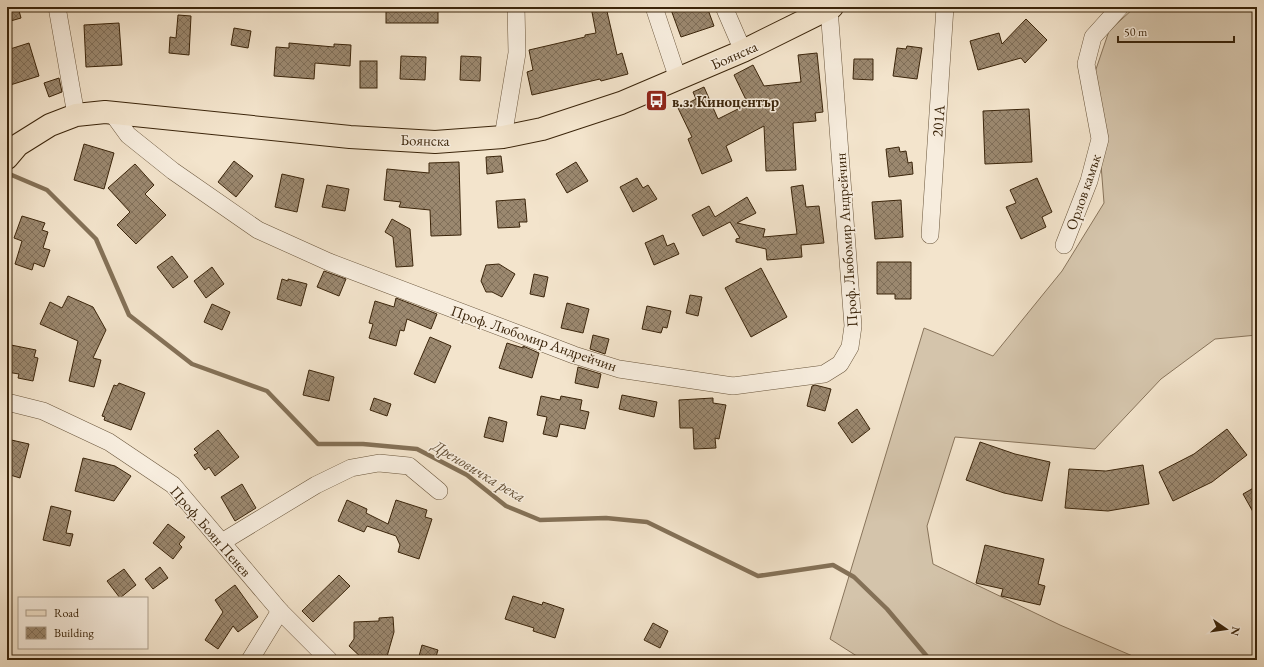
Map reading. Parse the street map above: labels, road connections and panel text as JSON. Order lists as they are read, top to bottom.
{
  "streets": {
    "main road": ["Боянска"],
    "street": [
      "201А",
      "Орлов камък",
      "Проф. Любомир Андрейчин",
      "Проф. Боян Пенев"
    ]
  },
  "crossings": [
    ["Боянска", "Проф. Любомир Андрейчин"]
  ],
  "water": ["Дреновичка река"],
  "places": {
    "bus stop": ["в.з. Киноцентър"]
  },
  "legend": ["Road", "Building"],
  "scale_bar": "50 m",
  "north": "right"
}
